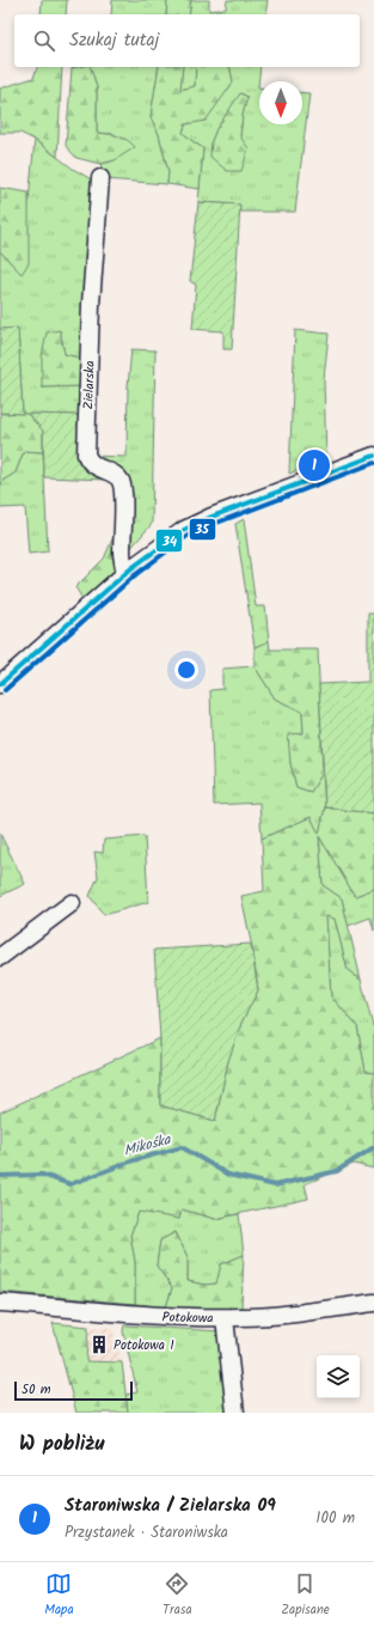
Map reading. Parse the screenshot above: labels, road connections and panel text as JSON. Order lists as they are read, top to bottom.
{
  "streets": {
    "street": ["Zielarska", "Potokowa"]
  },
  "water": ["Mikośka"],
  "places": {
    "building": ["Potokowa 1"]
  },
  "lines": ["transit line 34", "transit line 35"],
  "scale_bar": "50 m",
  "north": "bottom",
  "page": {
    "search": "Szukaj tutaj",
    "pins": "1",
    "scale": "50 m",
    "heading": "W pobliżu",
    "list": [
      {
        "mark": "1",
        "name": "Staroniwska / Zielarska 09",
        "note": "Przystanek · Staroniwska",
        "value": "100 m"
      }
    ],
    "nav": ["Mapa", "Trasa", "Zapisane"]
  }
}
